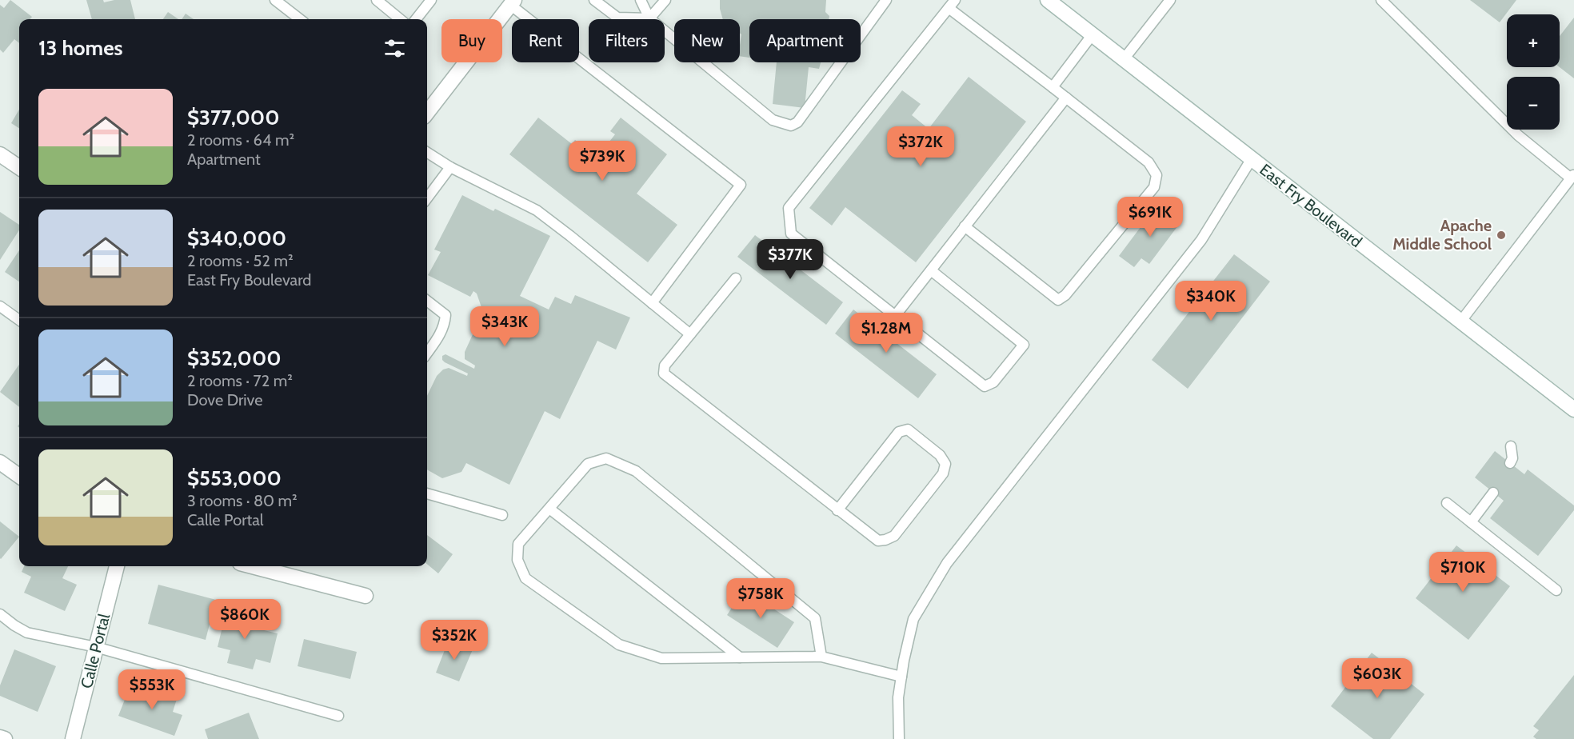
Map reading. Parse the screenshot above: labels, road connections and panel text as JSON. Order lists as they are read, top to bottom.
{
  "streets": {
    "main road": ["East Fry Boulevard", "Calle Portal"]
  },
  "places": ["Apache Middle School"],
  "page": {
    "map_buttons": ["+", "−"],
    "chip": [
      "Buy",
      "Rent",
      "Filters",
      "New",
      "Apartment"
    ],
    "heading": "13 homes",
    "list": [
      {
        "name": "$377,000",
        "note": "2 rooms · 64 m² · Apartment"
      },
      {
        "name": "$340,000",
        "note": "2 rooms · 52 m² · East Fry Boulevard"
      },
      {
        "name": "$352,000",
        "note": "2 rooms · 72 m² · Dove Drive"
      },
      {
        "name": "$553,000",
        "note": "3 rooms · 80 m² · Calle Portal"
      }
    ],
    "price": [
      "$372K",
      "$739K",
      "$691K",
      "$377K",
      "$340K",
      "$343K",
      "$1.28M",
      "$710K",
      "$758K",
      "$860K",
      "$352K",
      "$603K",
      "$553K"
    ]
  }
}
